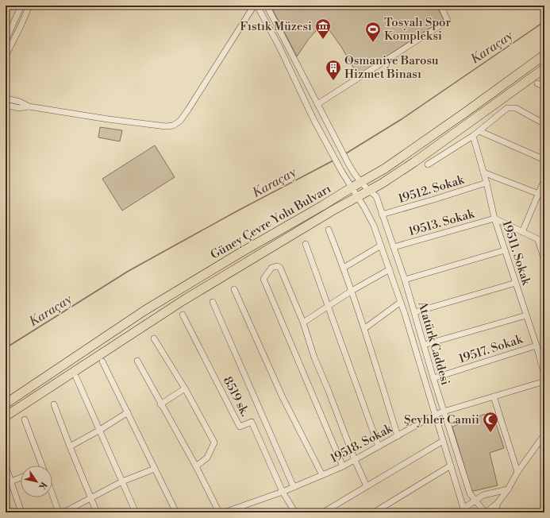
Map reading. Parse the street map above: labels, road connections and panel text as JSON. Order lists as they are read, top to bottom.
{
  "streets": {
    "highway": ["Güney Çevre Yolu Bulvarı"],
    "street": [
      "19512. Sokak",
      "19513. Sokak",
      "19511. Sokak",
      "Atatürk Caddesi",
      "19517. Sokak",
      "8519 sk.",
      "19518. Sokak"
    ]
  },
  "crossings": [
    ["19512. Sokak", "19511. Sokak"],
    ["19512. Sokak", "Atatürk Caddesi"],
    ["Güney Çevre Yolu Bulvarı", "Atatürk Caddesi"],
    ["19513. Sokak", "19511. Sokak"],
    ["19513. Sokak", "Atatürk Caddesi"],
    ["19511. Sokak", "19517. Sokak"],
    ["Atatürk Caddesi", "19517. Sokak"],
    ["Atatürk Caddesi", "19518. Sokak"],
    ["8519 sk.", "19518. Sokak"]
  ],
  "water": ["Karaçay"],
  "places": {
    "museum": ["Fıstık Müzesi"],
    "sports": ["Tosyalı Spor Kompleksi"],
    "building": ["Osmaniye Barosu Hizmet Binası"],
    "mosque": ["Şeyhler Camii"]
  },
  "north": "bottom right"
}
